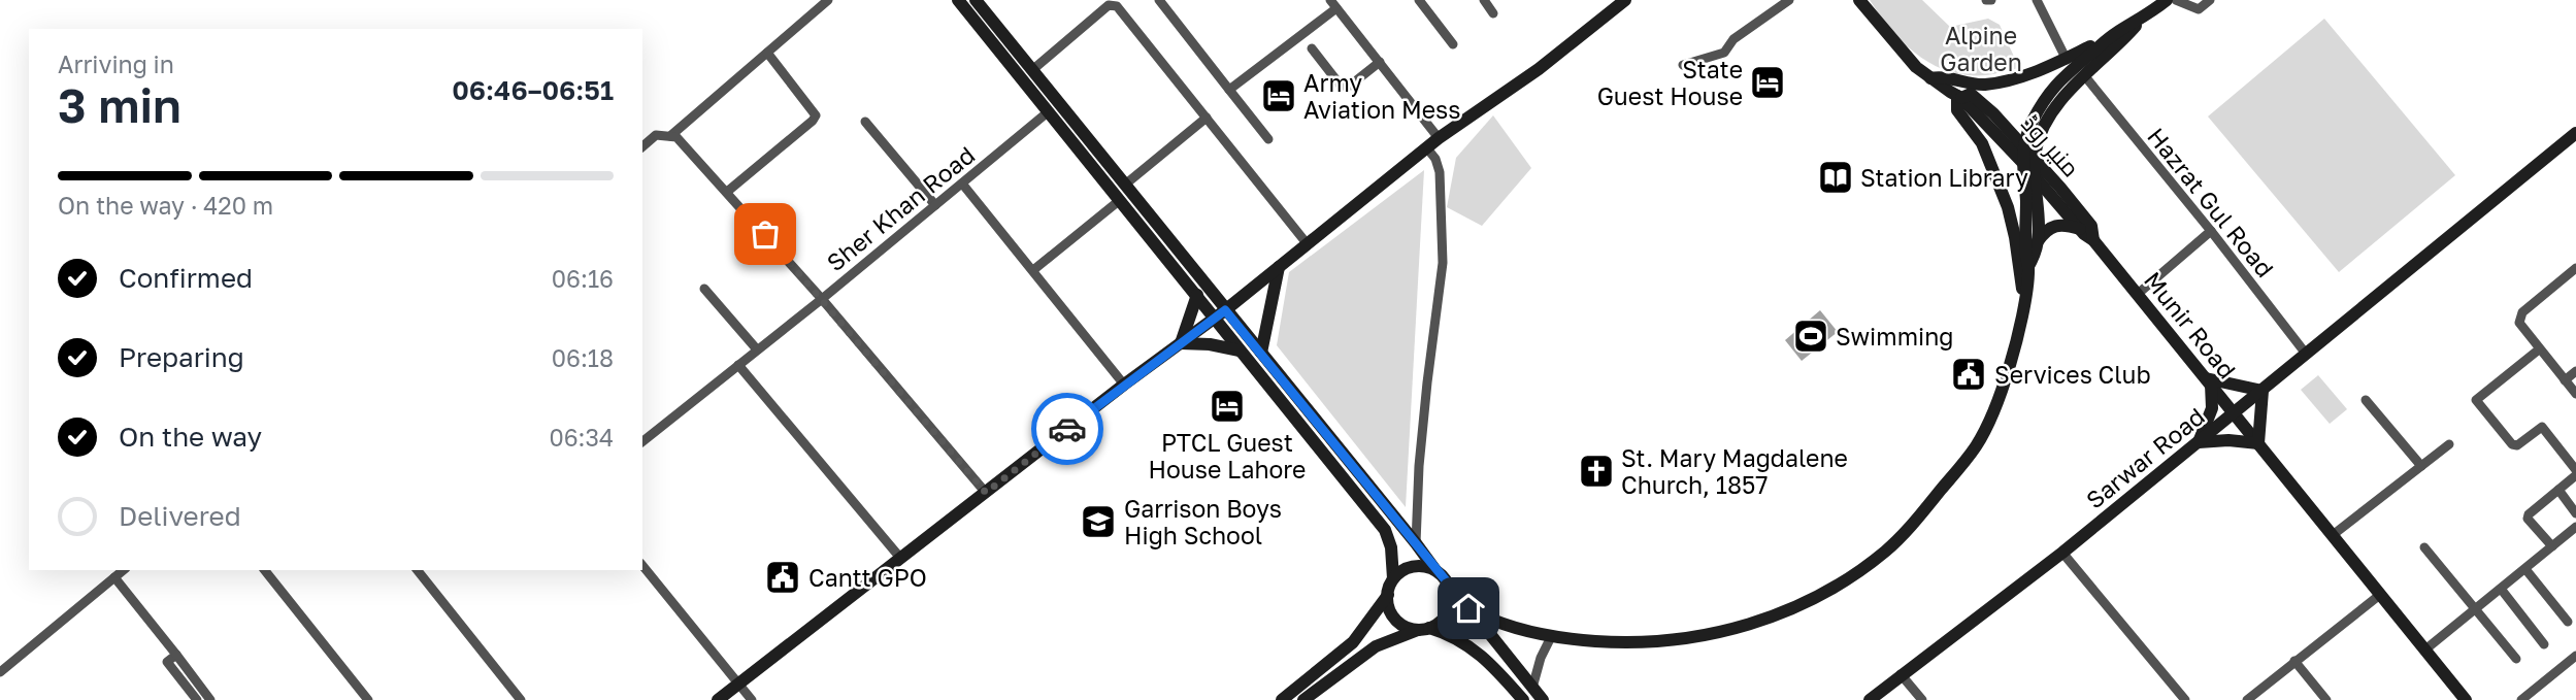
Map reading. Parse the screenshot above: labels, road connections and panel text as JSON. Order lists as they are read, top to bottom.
{
  "streets": {
    "street": [
      "منیر روڈ",
      "Hazrat Gul Road",
      "Sher Khan Road",
      "Munir Road",
      "Sarwar Road"
    ]
  },
  "crossings": [
    ["منیر روڈ", "Munir Road"],
    ["Hazrat Gul Road", "Sarwar Road"],
    ["Munir Road", "Sarwar Road"]
  ],
  "parks": ["Alpine Garden"],
  "places": {
    "hotel": ["State Guest House", "Army Aviation Mess", "PTCL Guest House Lahore"],
    "library": ["Station Library"],
    "sports": ["Swimming"],
    "public building": ["Services Club", "Cantt GPO"],
    "church": ["St. Mary Magdalene Church, 1857"],
    "school or university": ["Garrison Boys High School"]
  },
  "page": {
    "heading": ["3 min", "Arriving in", "06:46–06:51"],
    "bar": "On the way · 420 m",
    "list": [
      ["Confirmed", "06:16"],
      ["Preparing", "06:18"],
      ["On the way", "06:34"],
      "Delivered"
    ]
  }
}
